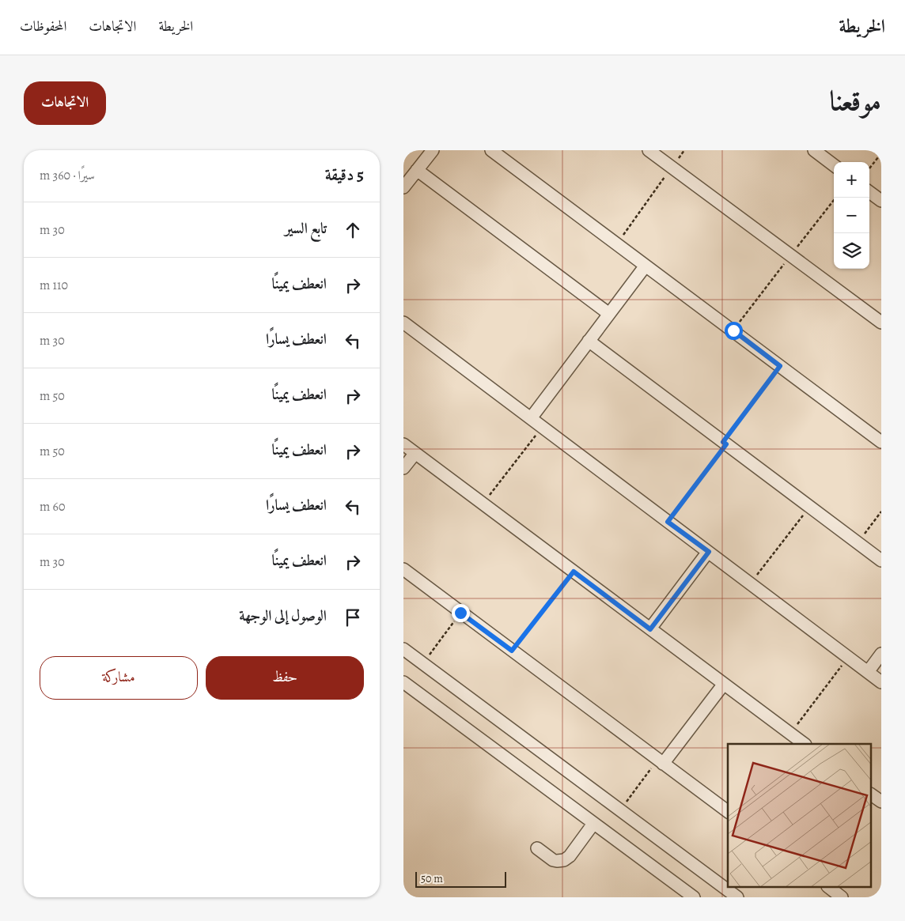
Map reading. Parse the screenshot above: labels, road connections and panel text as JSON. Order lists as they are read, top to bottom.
{
  "scale_bar": "50 m",
  "page": {
    "header": "الخريطة",
    "nav": ["الخريطة", "الاتجاهات", "المحفوظات"],
    "title": "موقعنا",
    "buttons": [
      "الاتجاهات",
      ["حفظ", "مشاركة"]
    ],
    "heading": ["5 دقيقة", "سيرًا · 360 m"],
    "map_buttons": ["+", "−"],
    "list": [
      ["تابع السير", "30 m"],
      ["انعطف يمينًا", "110 m"],
      ["انعطف يسارًا", "30 m"],
      ["انعطف يمينًا", "50 m"],
      ["انعطف يمينًا", "50 m"],
      ["انعطف يسارًا", "60 m"],
      ["انعطف يمينًا", "30 m"],
      "الوصول إلى الوجهة"
    ],
    "scale": "50 m"
  }
}
